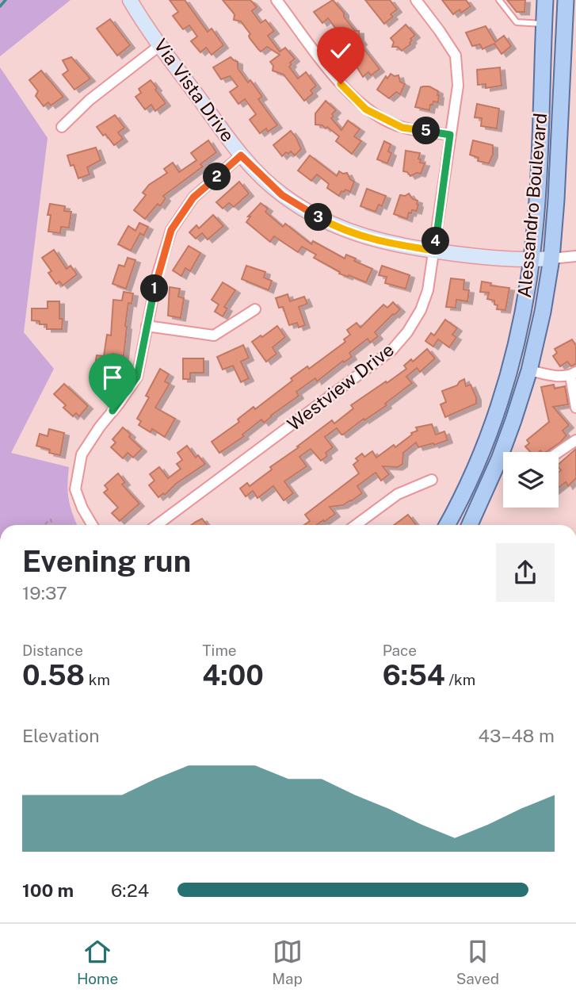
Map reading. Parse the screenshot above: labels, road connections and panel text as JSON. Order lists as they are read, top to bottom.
{
  "streets": {
    "main road": ["Alessandro Boulevard"],
    "street": ["Via Vista Drive", "Westview Drive"]
  },
  "crossings": [
    ["Via Vista Drive", "Alessandro Boulevard"],
    ["Via Vista Drive", "Westview Drive"]
  ],
  "page": {
    "pins": [
      "5",
      "2",
      "3",
      "4",
      "1"
    ],
    "heading": ["Evening run", "19:37"],
    "stats": [
      ["Distance", "0.58 km"],
      ["Time", "4:00"],
      ["Pace", "6:54 /km"]
    ],
    "chart": ["Elevation", "43–48 m"],
    "list": [
      {
        "name": "100 m",
        "note": "6:24"
      }
    ],
    "tabs": ["Home", "Map", "Saved"]
  }
}
